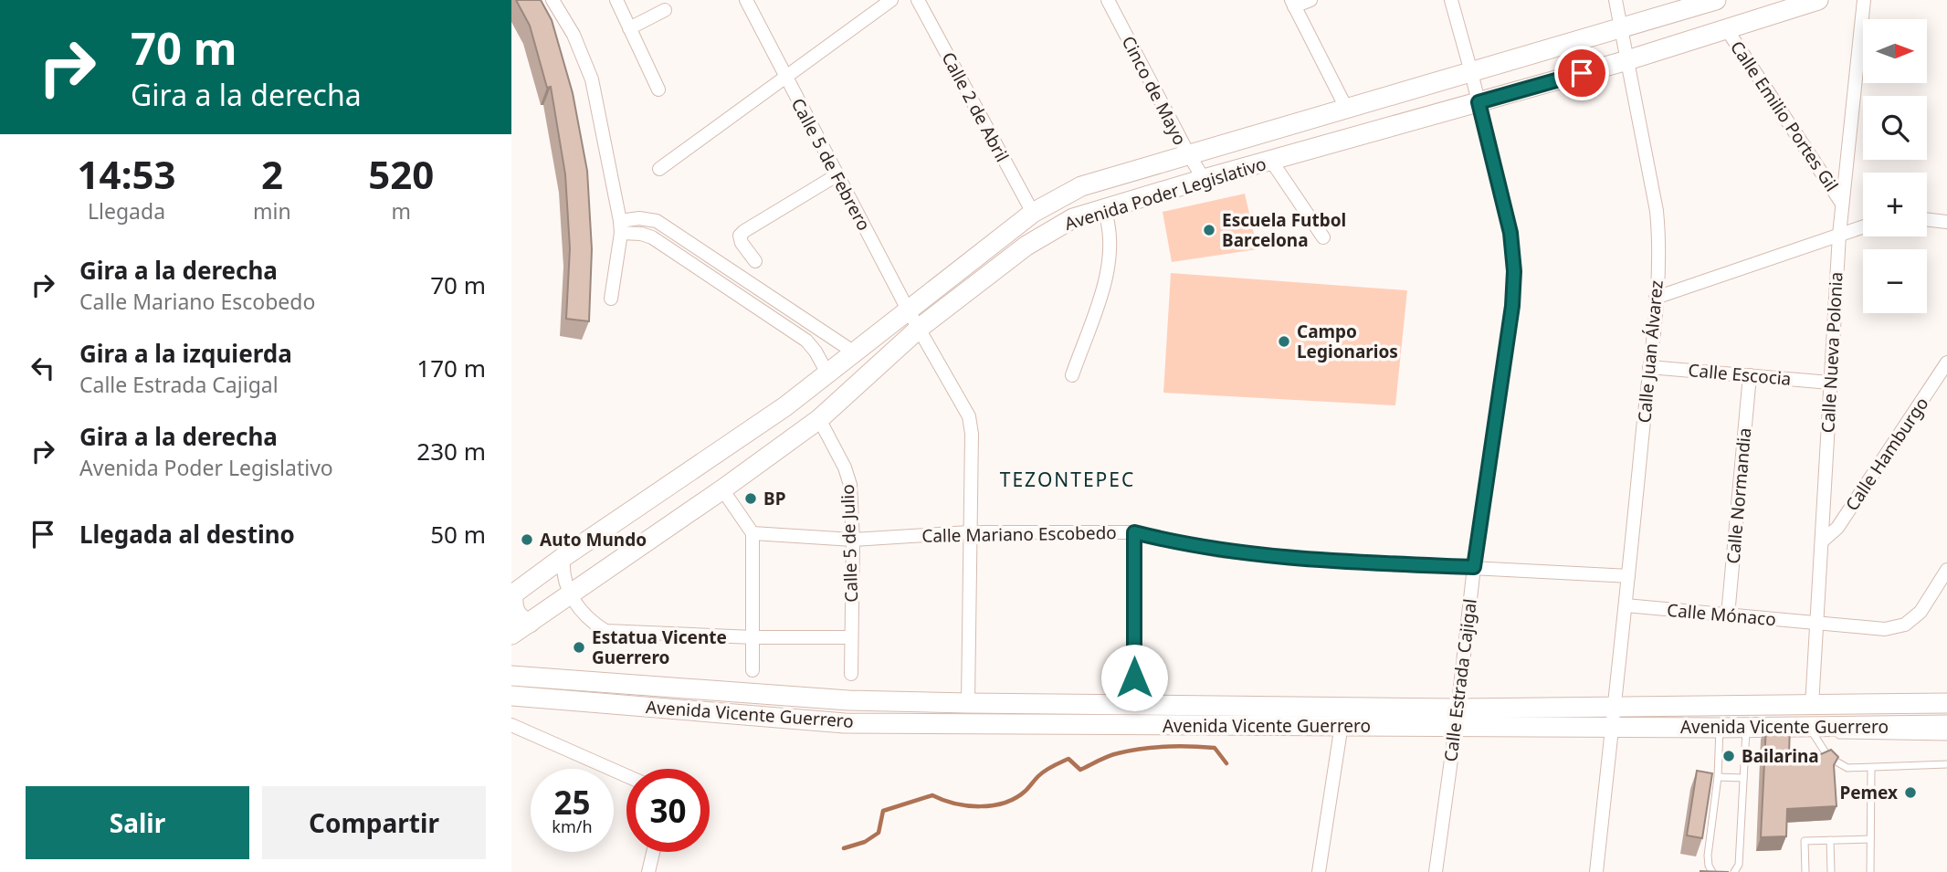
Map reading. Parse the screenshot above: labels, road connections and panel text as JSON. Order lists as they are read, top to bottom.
{
  "streets": {
    "main road": ["Avenida Poder Legislativo", "Avenida Vicente Guerrero"],
    "street": [
      "Cinco de Mayo",
      "Calle 2 de Abril",
      "Calle Emilio Portes Gil",
      "Calle 5 de Febrero",
      "Calle Juan Álvarez",
      "Calle Nueva Polonia",
      "Calle Escocia",
      "Calle Hamburgo",
      "Calle Normandia",
      "Calle Mariano Escobedo",
      "Calle 5 de Julio",
      "Calle Mónaco",
      "Calle Estrada Cajigal"
    ]
  },
  "crossings": [
    ["Cinco de Mayo", "Avenida Poder Legislativo"],
    ["Calle 2 de Abril", "Avenida Poder Legislativo"],
    ["Calle Emilio Portes Gil", "Avenida Poder Legislativo"],
    ["Calle Emilio Portes Gil", "Calle Nueva Polonia"],
    ["Calle 5 de Febrero", "Avenida Poder Legislativo"],
    ["Calle 5 de Febrero", "Calle Mariano Escobedo"],
    ["Calle 5 de Febrero", "Avenida Vicente Guerrero"],
    ["Avenida Poder Legislativo", "Calle Juan Álvarez"],
    ["Avenida Poder Legislativo", "Calle 5 de Julio"],
    ["Avenida Poder Legislativo", "Calle Estrada Cajigal"],
    ["Calle Juan Álvarez", "Calle Escocia"],
    ["Calle Juan Álvarez", "Calle Mariano Escobedo"],
    ["Calle Juan Álvarez", "Calle Mónaco"],
    ["Calle Juan Álvarez", "Avenida Vicente Guerrero"],
    ["Calle Nueva Polonia", "Calle Escocia"],
    ["Calle Nueva Polonia", "Calle Hamburgo"],
    ["Calle Nueva Polonia", "Calle Mónaco"],
    ["Calle Nueva Polonia", "Avenida Vicente Guerrero"],
    ["Calle Escocia", "Calle Normandia"],
    ["Calle Normandia", "Calle Mónaco"],
    ["Calle Mariano Escobedo", "Calle 5 de Julio"],
    ["Calle Mariano Escobedo", "Calle Estrada Cajigal"],
    ["Calle Estrada Cajigal", "Avenida Vicente Guerrero"]
  ],
  "districts": ["TEZONTEPEC"],
  "places": [
    "Escuela Futbol Barcelona",
    "Campo Legionarios",
    "BP",
    "Auto Mundo",
    "Estatua Vicente Guerrero",
    "Bailarina",
    "Pemex"
  ],
  "north": "right",
  "page": {
    "turn": ["70 m", "Gira a la derecha"],
    "map_buttons": ["+", "−"],
    "eta": [
      "14:53",
      "Llegada",
      "2",
      "min",
      "520",
      "m"
    ],
    "list": [
      {
        "name": "Gira a la derecha",
        "note": "Calle Mariano Escobedo",
        "value": "70 m"
      },
      {
        "name": "Gira a la izquierda",
        "note": "Calle Estrada Cajigal",
        "value": "170 m"
      },
      {
        "name": "Gira a la derecha",
        "note": "Avenida Poder Legislativo",
        "value": "230 m"
      },
      {
        "name": "Llegada al destino",
        "value": "50 m"
      }
    ],
    "speed": "25 km/h",
    "limit": "30",
    "buttons": ["Salir", "Compartir"]
  }
}
